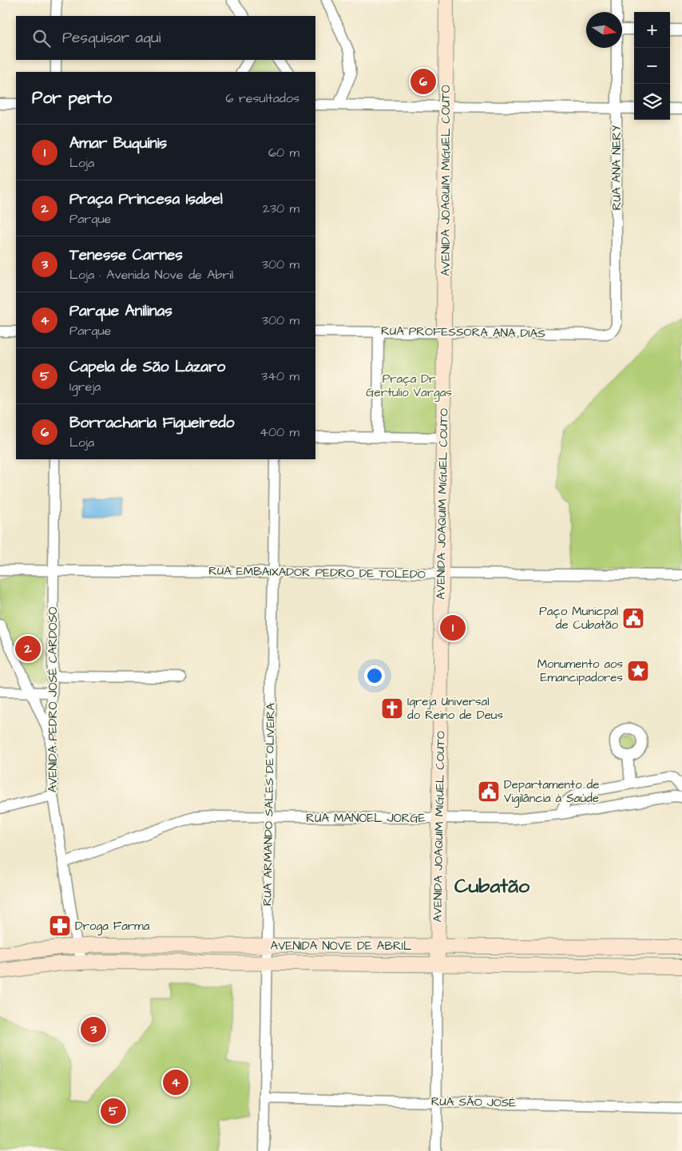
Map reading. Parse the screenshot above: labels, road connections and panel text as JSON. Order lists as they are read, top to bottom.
{
  "streets": {
    "main road": ["AVENIDA JOAQUIM MIGUEL COUTO", "AVENIDA NOVE DE ABRIL"],
    "street": [
      "RUA ANA NERY",
      "RUA PROFESSORA ANA DIAS",
      "RUA EMBAIXADOR PEDRO DE TOLEDO",
      "AVENIDA PEDRO JOSÉ CARDOSO",
      "RUA ARMANDO SALES DE OLIVEIRA",
      "RUA MANOEL JORGE",
      "RUA SÃO JOSÉ"
    ]
  },
  "crossings": [
    ["RUA ANA NERY", "RUA PROFESSORA ANA DIAS"],
    ["AVENIDA JOAQUIM MIGUEL COUTO", "RUA PROFESSORA ANA DIAS"],
    ["AVENIDA JOAQUIM MIGUEL COUTO", "RUA EMBAIXADOR PEDRO DE TOLEDO"],
    ["AVENIDA JOAQUIM MIGUEL COUTO", "RUA MANOEL JORGE"],
    ["AVENIDA JOAQUIM MIGUEL COUTO", "AVENIDA NOVE DE ABRIL"],
    ["AVENIDA JOAQUIM MIGUEL COUTO", "RUA SÃO JOSÉ"],
    ["RUA EMBAIXADOR PEDRO DE TOLEDO", "AVENIDA PEDRO JOSÉ CARDOSO"],
    ["RUA EMBAIXADOR PEDRO DE TOLEDO", "RUA ARMANDO SALES DE OLIVEIRA"],
    ["AVENIDA PEDRO JOSÉ CARDOSO", "RUA MANOEL JORGE"],
    ["AVENIDA PEDRO JOSÉ CARDOSO", "AVENIDA NOVE DE ABRIL"],
    ["RUA ARMANDO SALES DE OLIVEIRA", "RUA MANOEL JORGE"],
    ["RUA ARMANDO SALES DE OLIVEIRA", "AVENIDA NOVE DE ABRIL"],
    ["RUA ARMANDO SALES DE OLIVEIRA", "RUA SÃO JOSÉ"]
  ],
  "districts": ["Cubatão"],
  "parks": ["Praça Dr Gertulio Vargas"],
  "places": {
    "public building": ["Paço Municpal de Cubatão", "Departamento de Vigilância à Saúde"],
    "place": ["Monumento aos Emancipadores"],
    "church": ["Igreja Universal do Reino de Deus"],
    "pharmacy": ["Droga Farma"]
  },
  "north": "right",
  "page": {
    "map_buttons": ["+", "−"],
    "search": "Pesquisar aqui",
    "pins": [
      "6",
      "1",
      "2",
      "3",
      "4",
      "5"
    ],
    "heading": ["Por perto", "6 resultados"],
    "list": [
      {
        "mark": "1",
        "name": "Amar Buquínis",
        "note": "Loja",
        "value": "60 m"
      },
      {
        "mark": "2",
        "name": "Praça Princesa Isabel",
        "note": "Parque",
        "value": "230 m"
      },
      {
        "mark": "3",
        "name": "Tenesse Carnes",
        "note": "Loja · Avenida Nove de Abril",
        "value": "300 m"
      },
      {
        "mark": "4",
        "name": "Parque Anilinas",
        "note": "Parque",
        "value": "300 m"
      },
      {
        "mark": "5",
        "name": "Capela de São Lázaro",
        "note": "Igreja",
        "value": "340 m"
      },
      {
        "mark": "6",
        "name": "Borracharia Figueiredo",
        "note": "Loja",
        "value": "400 m"
      }
    ]
  }
}
